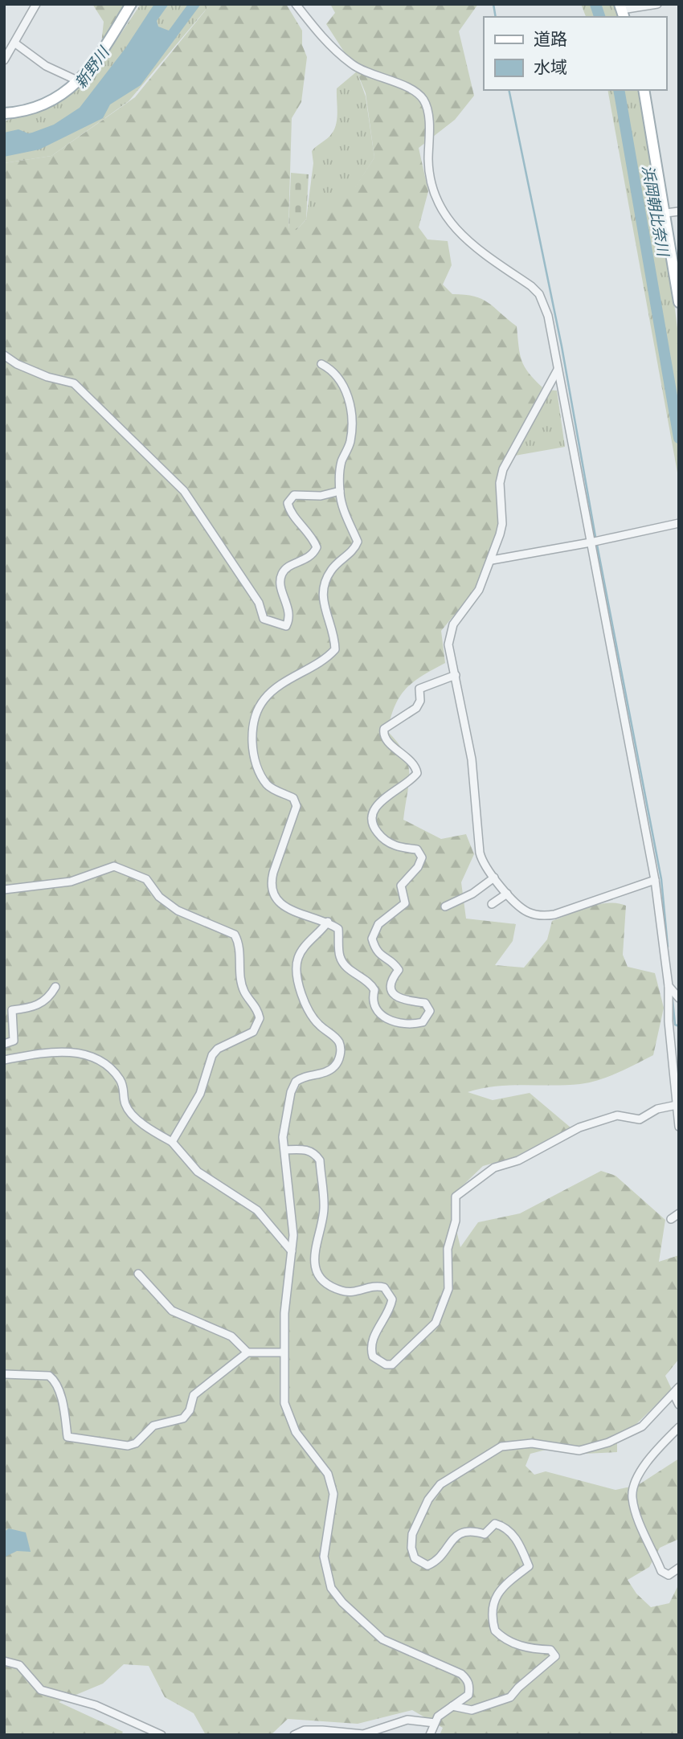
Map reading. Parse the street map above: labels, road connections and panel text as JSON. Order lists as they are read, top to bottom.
{
  "water": ["新野川", "浜岡朝比奈川"],
  "legend": ["道路", "水域"]
}
